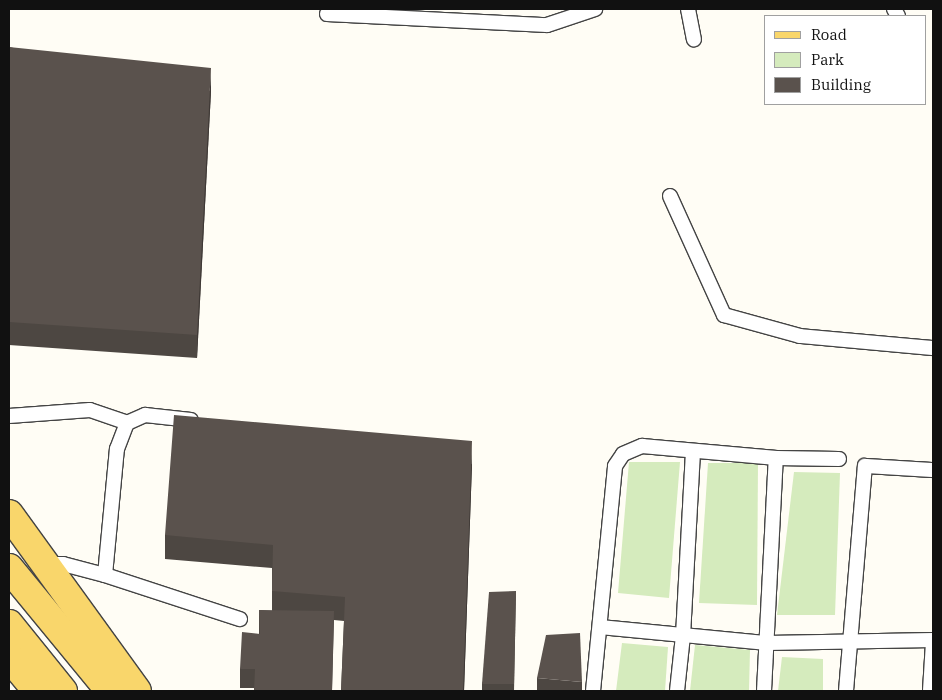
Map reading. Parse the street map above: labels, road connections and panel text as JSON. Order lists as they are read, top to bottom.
{
  "legend": ["Road", "Park", "Building"]
}
